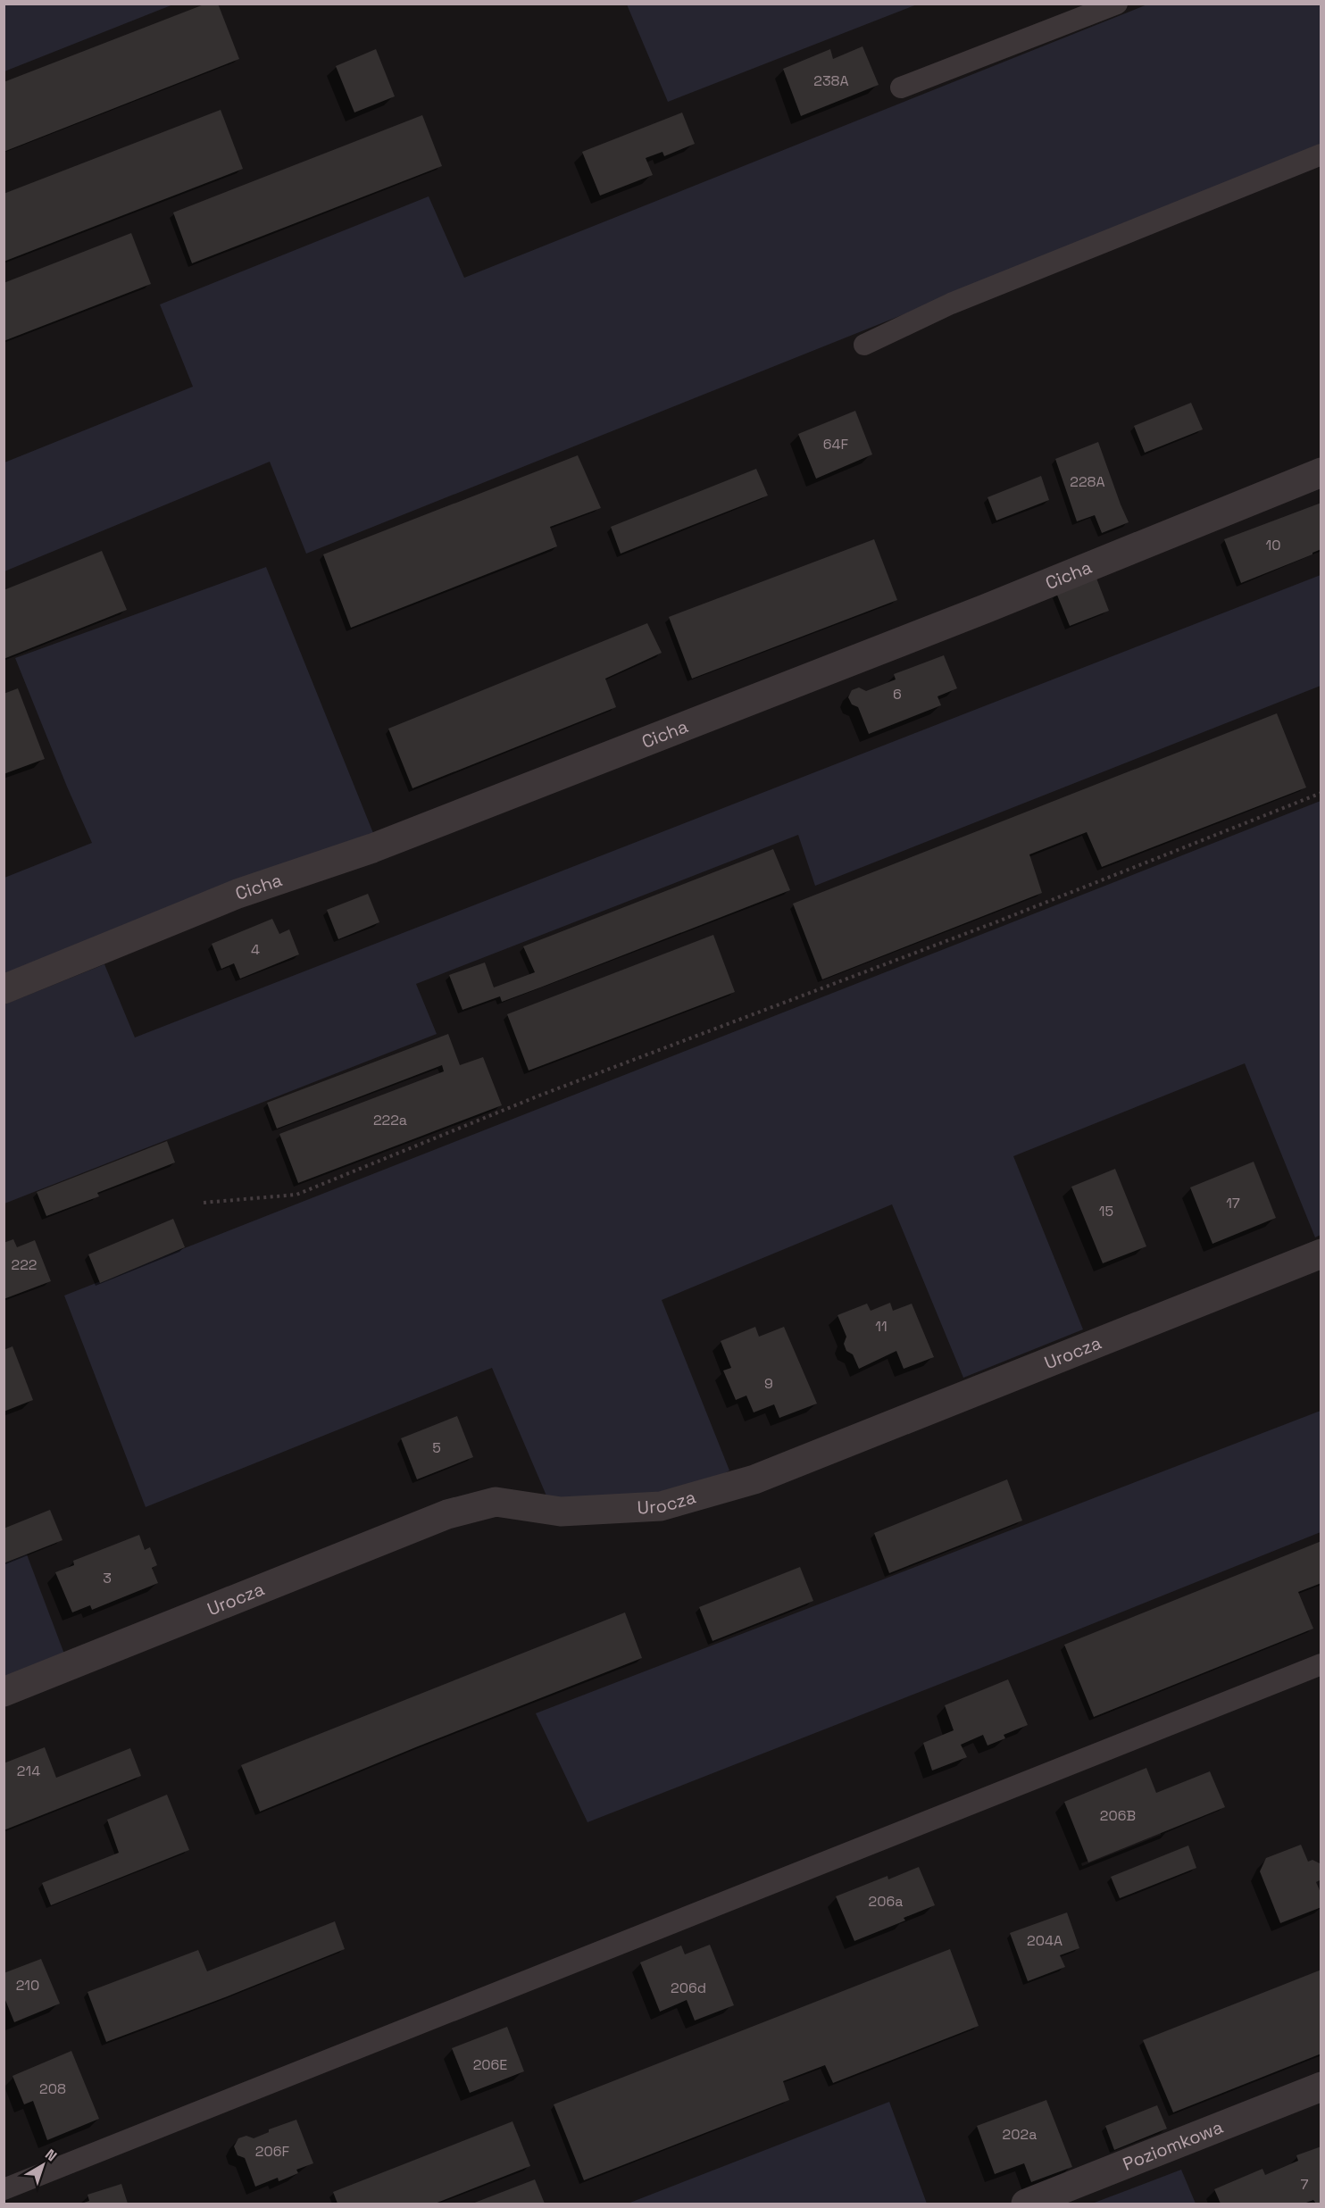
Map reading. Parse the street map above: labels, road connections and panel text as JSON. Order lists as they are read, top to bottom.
{
  "streets": {
    "street": ["Cicha", "Urocza", "Poziomkowa"]
  },
  "house_numbers": [
    "238A",
    "64F",
    "228A",
    "10",
    "6",
    "4",
    "222a",
    "17",
    "15",
    "222",
    "11",
    "9",
    "5",
    "3",
    "214",
    "206B",
    "206a",
    "204A",
    "210",
    "206d",
    "206E",
    "208",
    "202a",
    "206F",
    "7"
  ],
  "north": "top right"
}
